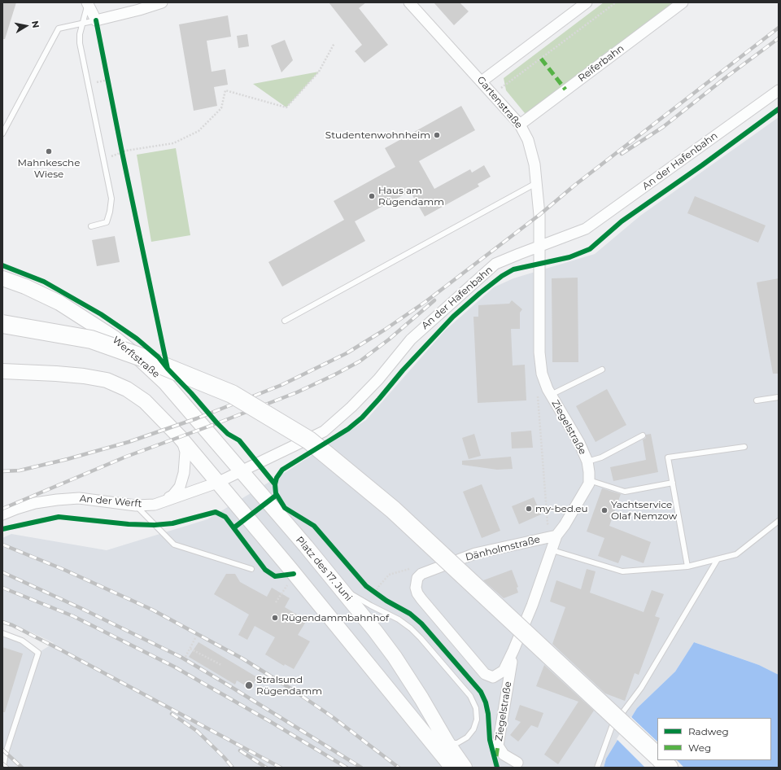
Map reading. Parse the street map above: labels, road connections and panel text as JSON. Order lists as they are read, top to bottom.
{
  "streets": {
    "main road": ["Werftstraße", "Platz des 17. Juni"],
    "street": [
      "Reiferbahn",
      "Gartenstraße",
      "An der Hafenbahn",
      "Ziegelstraße",
      "An der Werft",
      "Dänholmstraße"
    ]
  },
  "crossings": [
    ["Reiferbahn", "Gartenstraße"],
    ["Gartenstraße", "An der Hafenbahn"],
    ["Gartenstraße", "Ziegelstraße"],
    ["An der Hafenbahn", "Werftstraße"],
    ["An der Hafenbahn", "Ziegelstraße"],
    ["An der Hafenbahn", "An der Werft"],
    ["An der Hafenbahn", "Platz des 17. Juni"],
    ["Werftstraße", "Platz des 17. Juni"],
    ["Ziegelstraße", "Dänholmstraße"]
  ],
  "places": [
    "Studentenwohnheim",
    "Mahnkesche Wiese",
    "Haus am Rügendamm",
    "my-bed.eu",
    "Yachtservice Olaf Nemzow",
    "Rügendammbahnhof",
    "Stralsund Rügendamm"
  ],
  "legend": ["Radweg", "Weg"],
  "north": "right"
}
